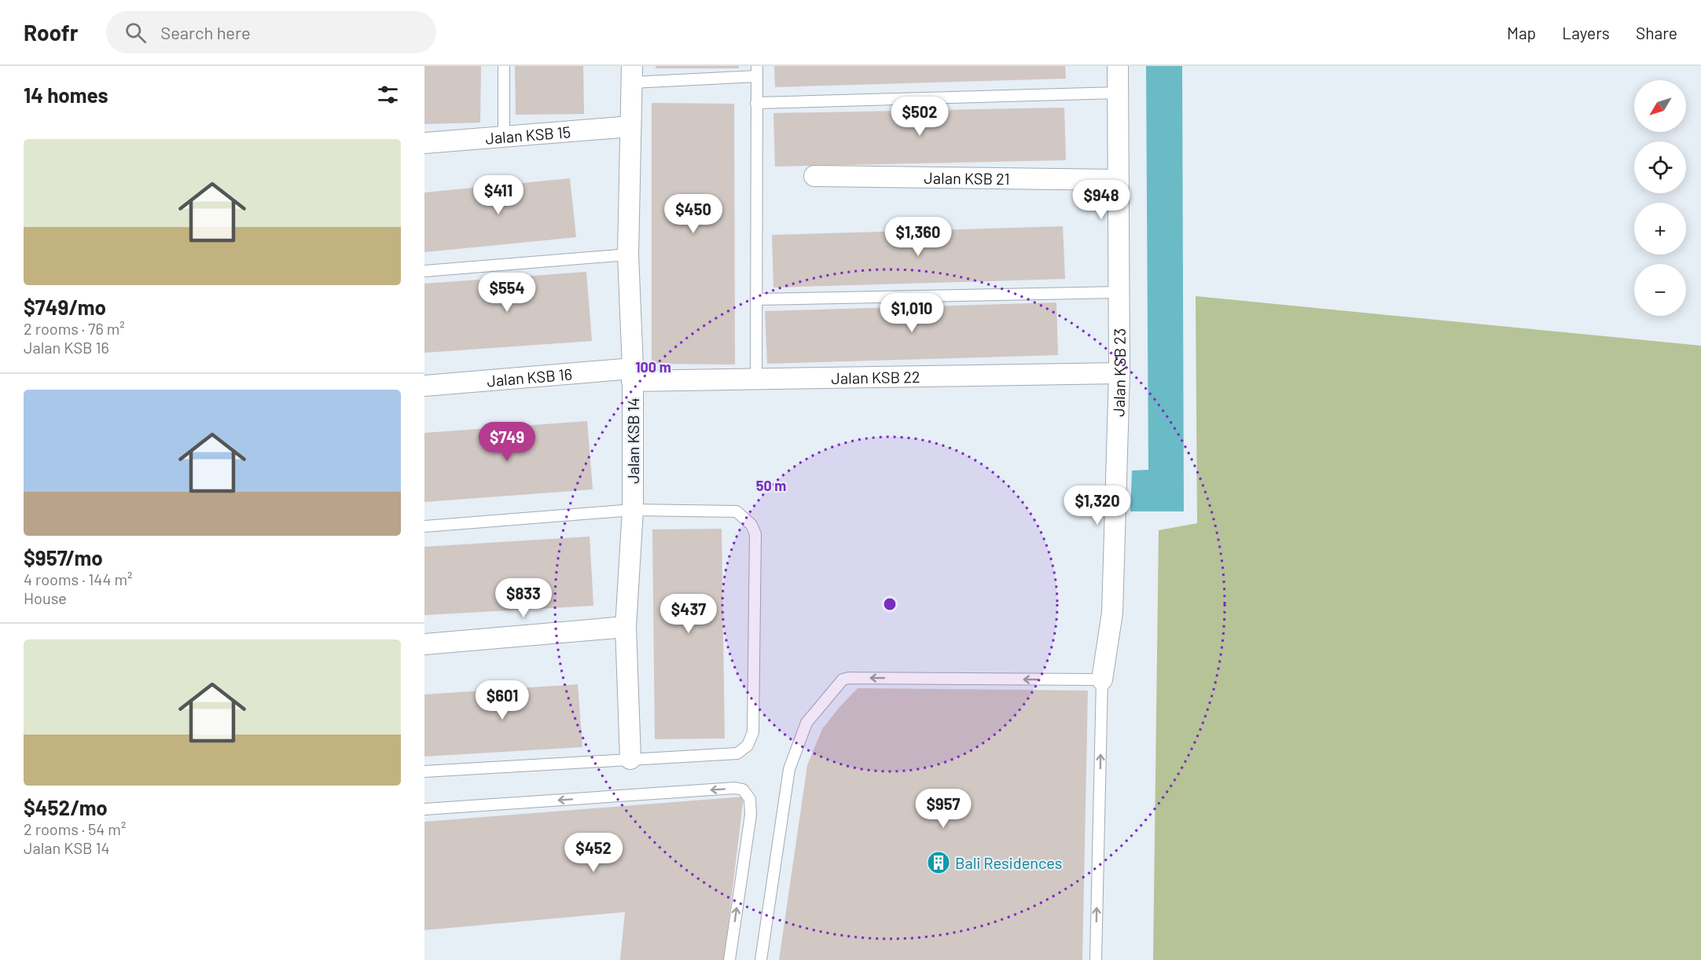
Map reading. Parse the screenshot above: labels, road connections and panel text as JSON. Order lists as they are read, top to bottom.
{
  "streets": {
    "street": [
      "Jalan KSB 15",
      "Jalan KSB 21",
      "Jalan KSB 23",
      "Jalan KSB 16",
      "Jalan KSB 22",
      "Jalan KSB 14"
    ]
  },
  "crossings": [
    ["Jalan KSB 15", "Jalan KSB 14"],
    ["Jalan KSB 21", "Jalan KSB 23"],
    ["Jalan KSB 23", "Jalan KSB 22"],
    ["Jalan KSB 16", "Jalan KSB 22"],
    ["Jalan KSB 16", "Jalan KSB 14"],
    ["Jalan KSB 22", "Jalan KSB 14"]
  ],
  "places": {
    "building": ["Bali Residences"]
  },
  "north": "bottom left",
  "page": {
    "header": "Roofr",
    "search": "Search here",
    "nav": ["Map", "Layers", "Share"],
    "heading": "14 homes",
    "map_buttons": ["+", "−"],
    "price": [
      "$502",
      "$411",
      "$948",
      "$450",
      "$1,360",
      "$554",
      "$1,010",
      "$749",
      "$1,320",
      "$833",
      "$437",
      "$601",
      "$957",
      "$452"
    ],
    "list": [
      {
        "name": "$749/mo",
        "note": "2 rooms · 76 m² · Jalan KSB 16"
      },
      {
        "name": "$957/mo",
        "note": "4 rooms · 144 m² · House"
      },
      {
        "name": "$452/mo",
        "note": "2 rooms · 54 m² · Jalan KSB 14"
      }
    ]
  },
  "rings": ["100 m", "50 m"]
}
